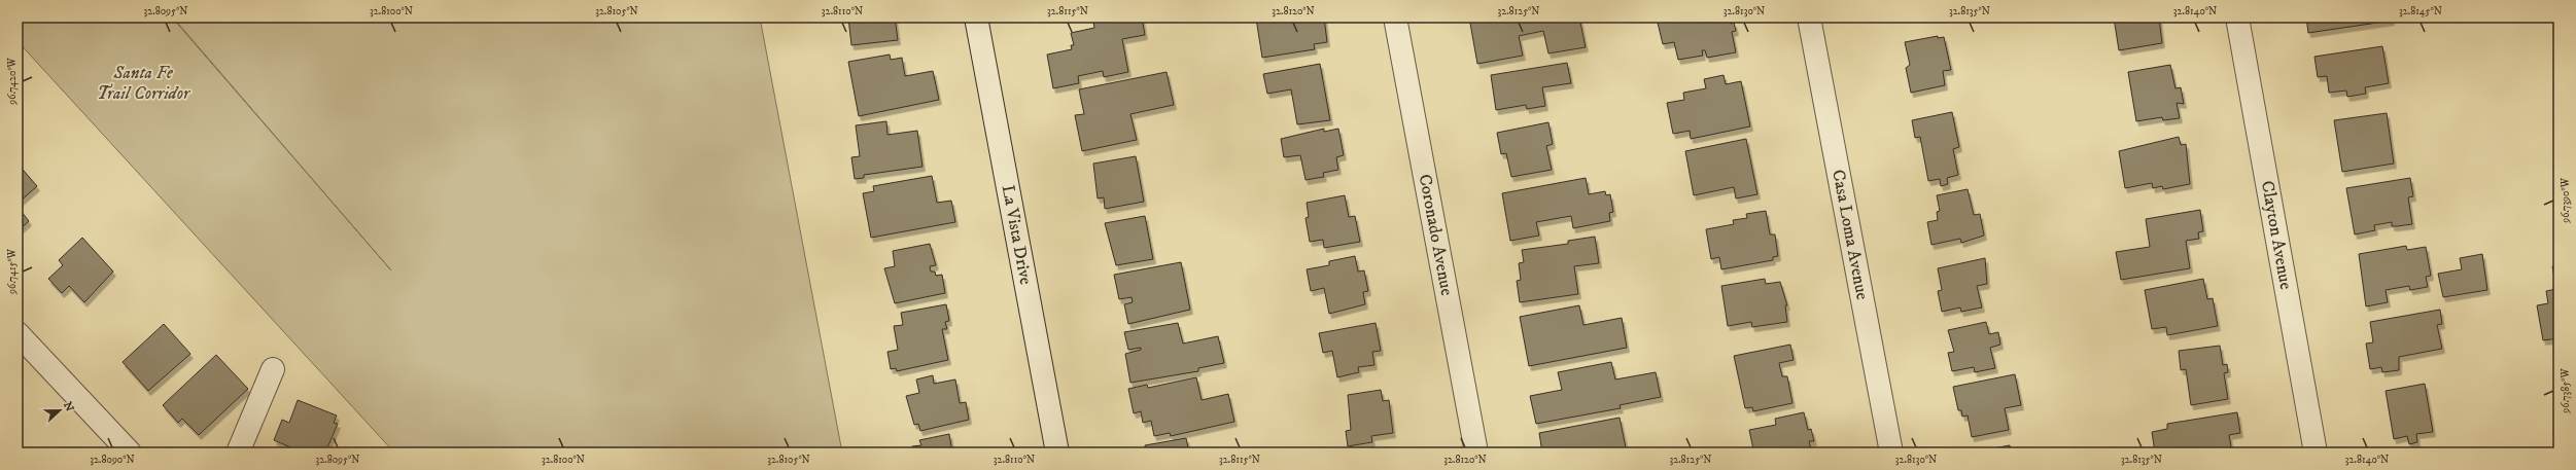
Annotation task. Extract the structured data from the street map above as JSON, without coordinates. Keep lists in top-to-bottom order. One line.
{"streets":{"street":["La Vista Drive","Coronado Avenue","Casa Loma Avenue","Clayton Avenue"]},"parks":["Santa Fe Trail Corridor"],"north":"right","coordinates":["32.8095°N","32.8100°N","32.8105°N","32.8110°N","32.8115°N","32.8120°N","32.8125°N","32.8130°N","32.8135°N","32.8140°N","32.8145°N","96.7420°W","96.7390°W","96.7415°W","96.7385°W","32.8090°N"]}
